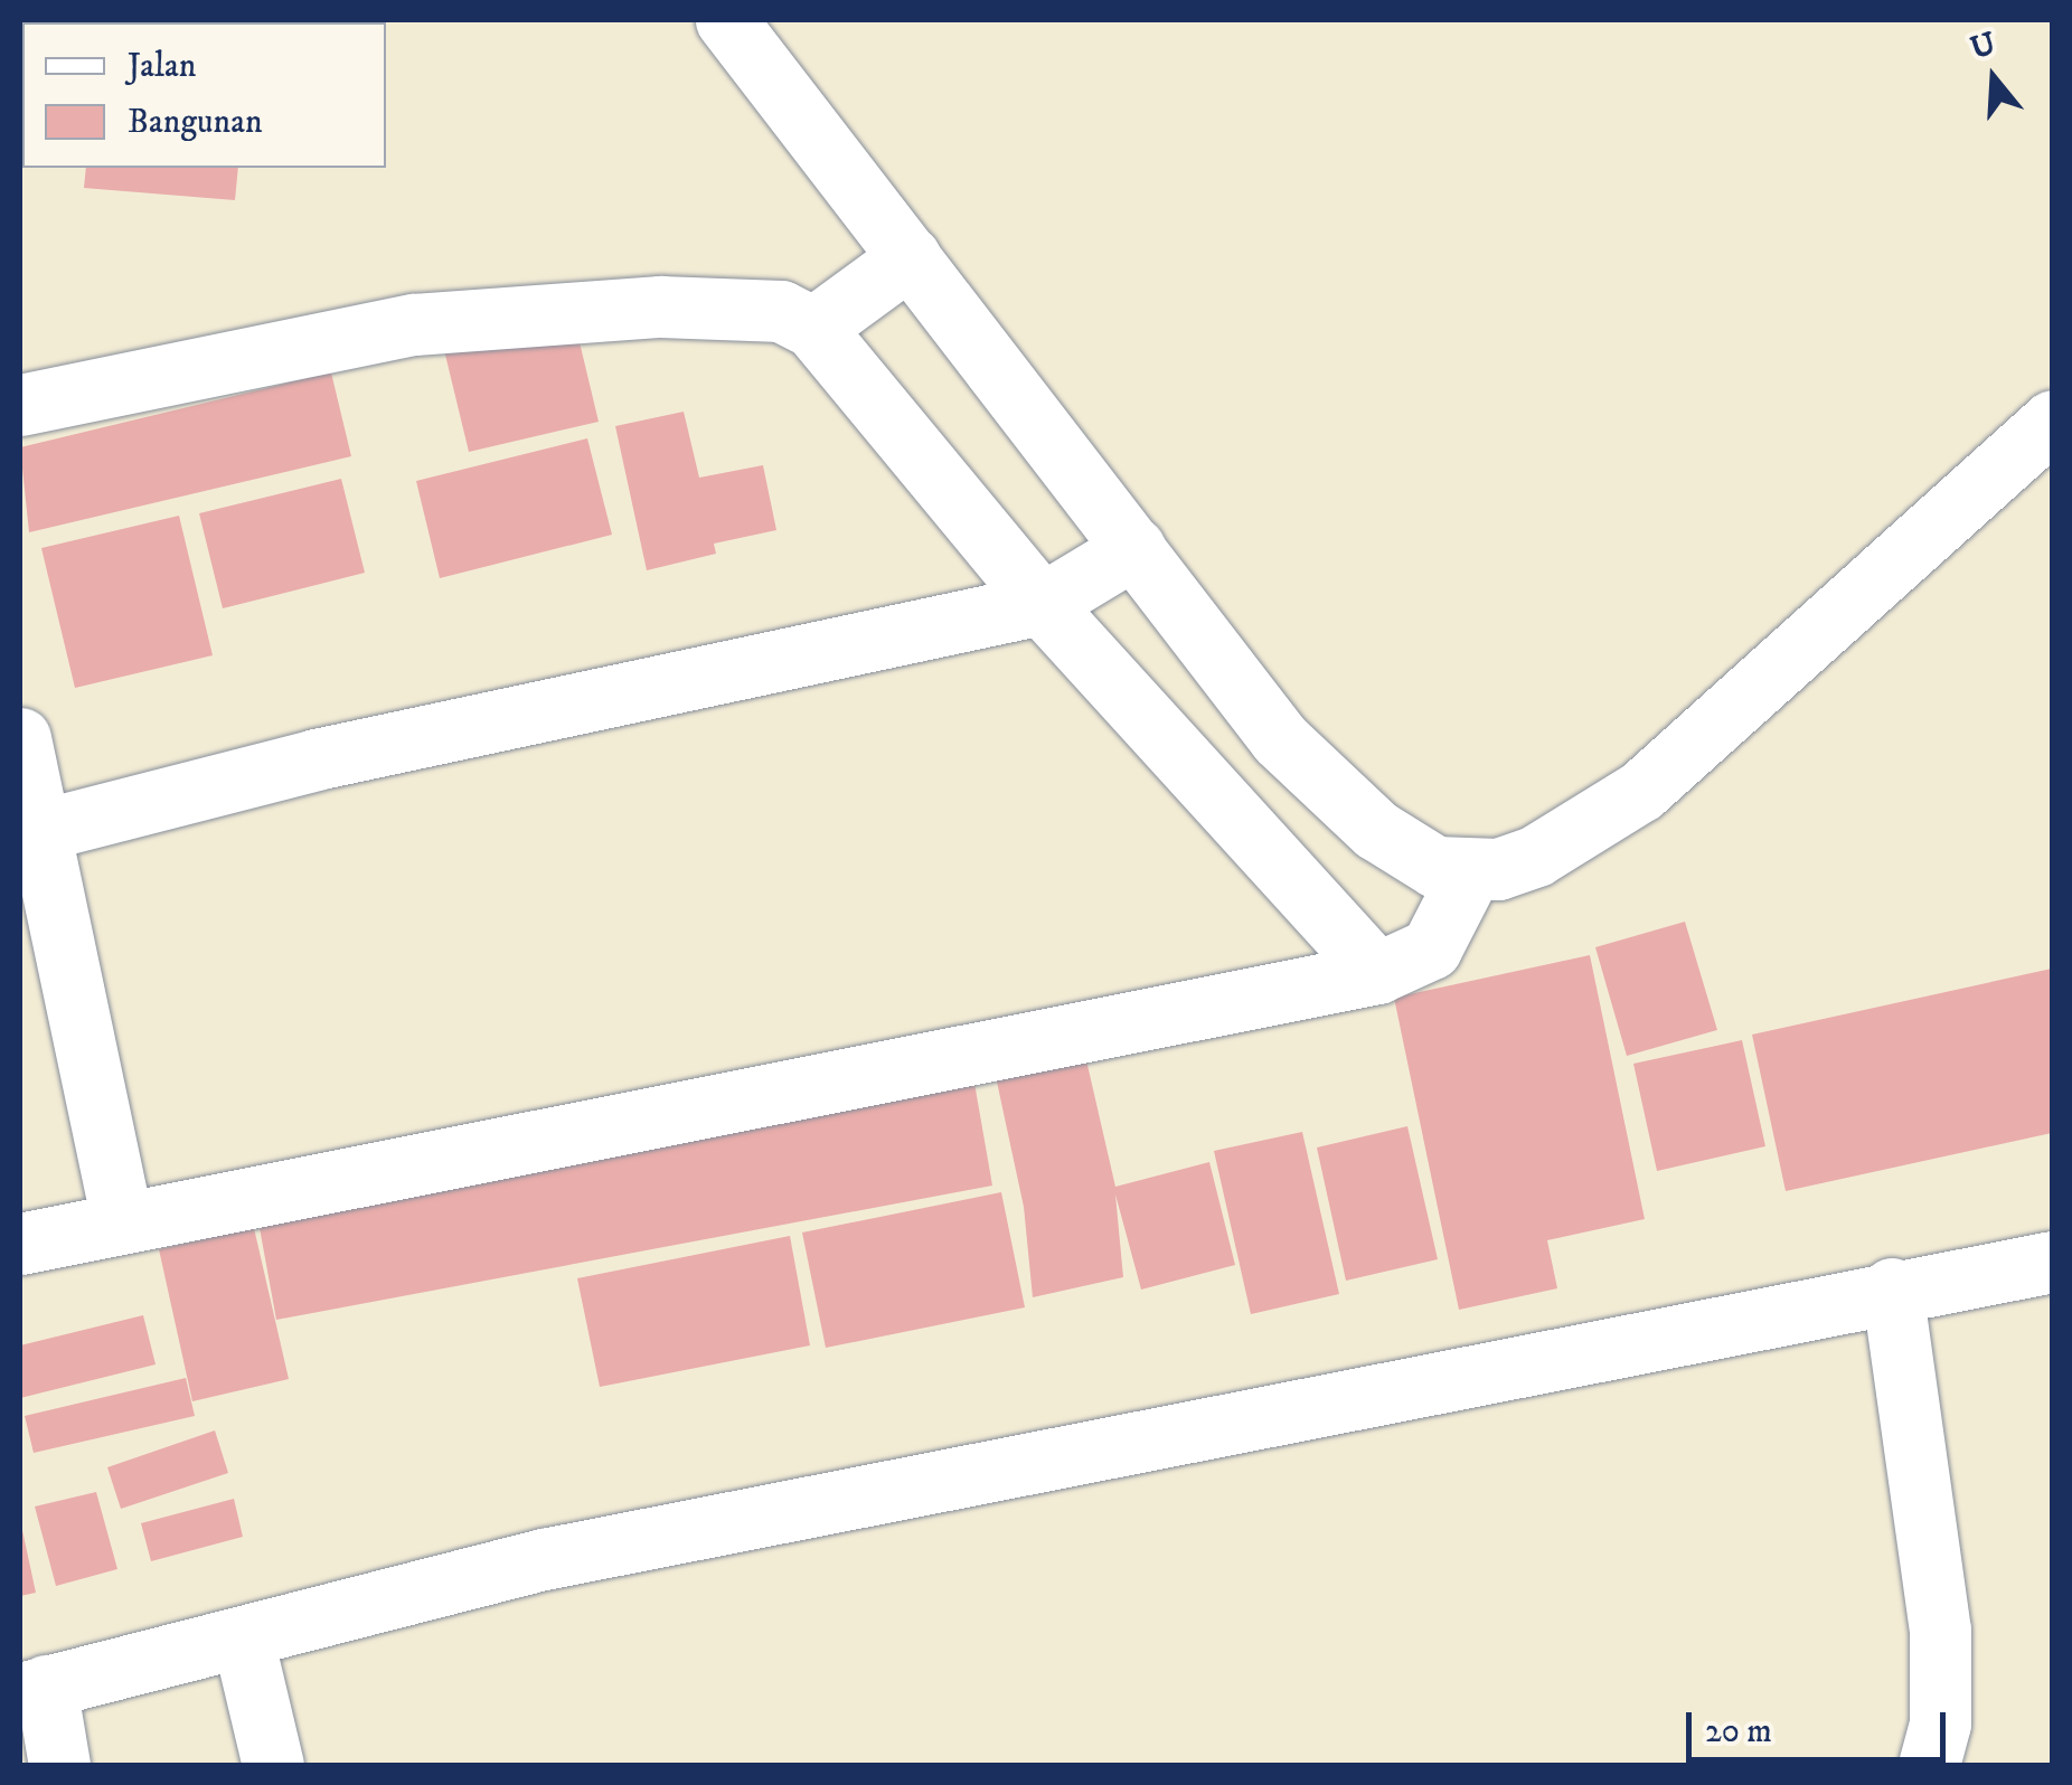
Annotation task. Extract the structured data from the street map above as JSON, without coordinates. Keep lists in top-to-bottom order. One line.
{"legend":["Jalan","Bangunan"],"scale_bar":"20 m","north":"top"}
